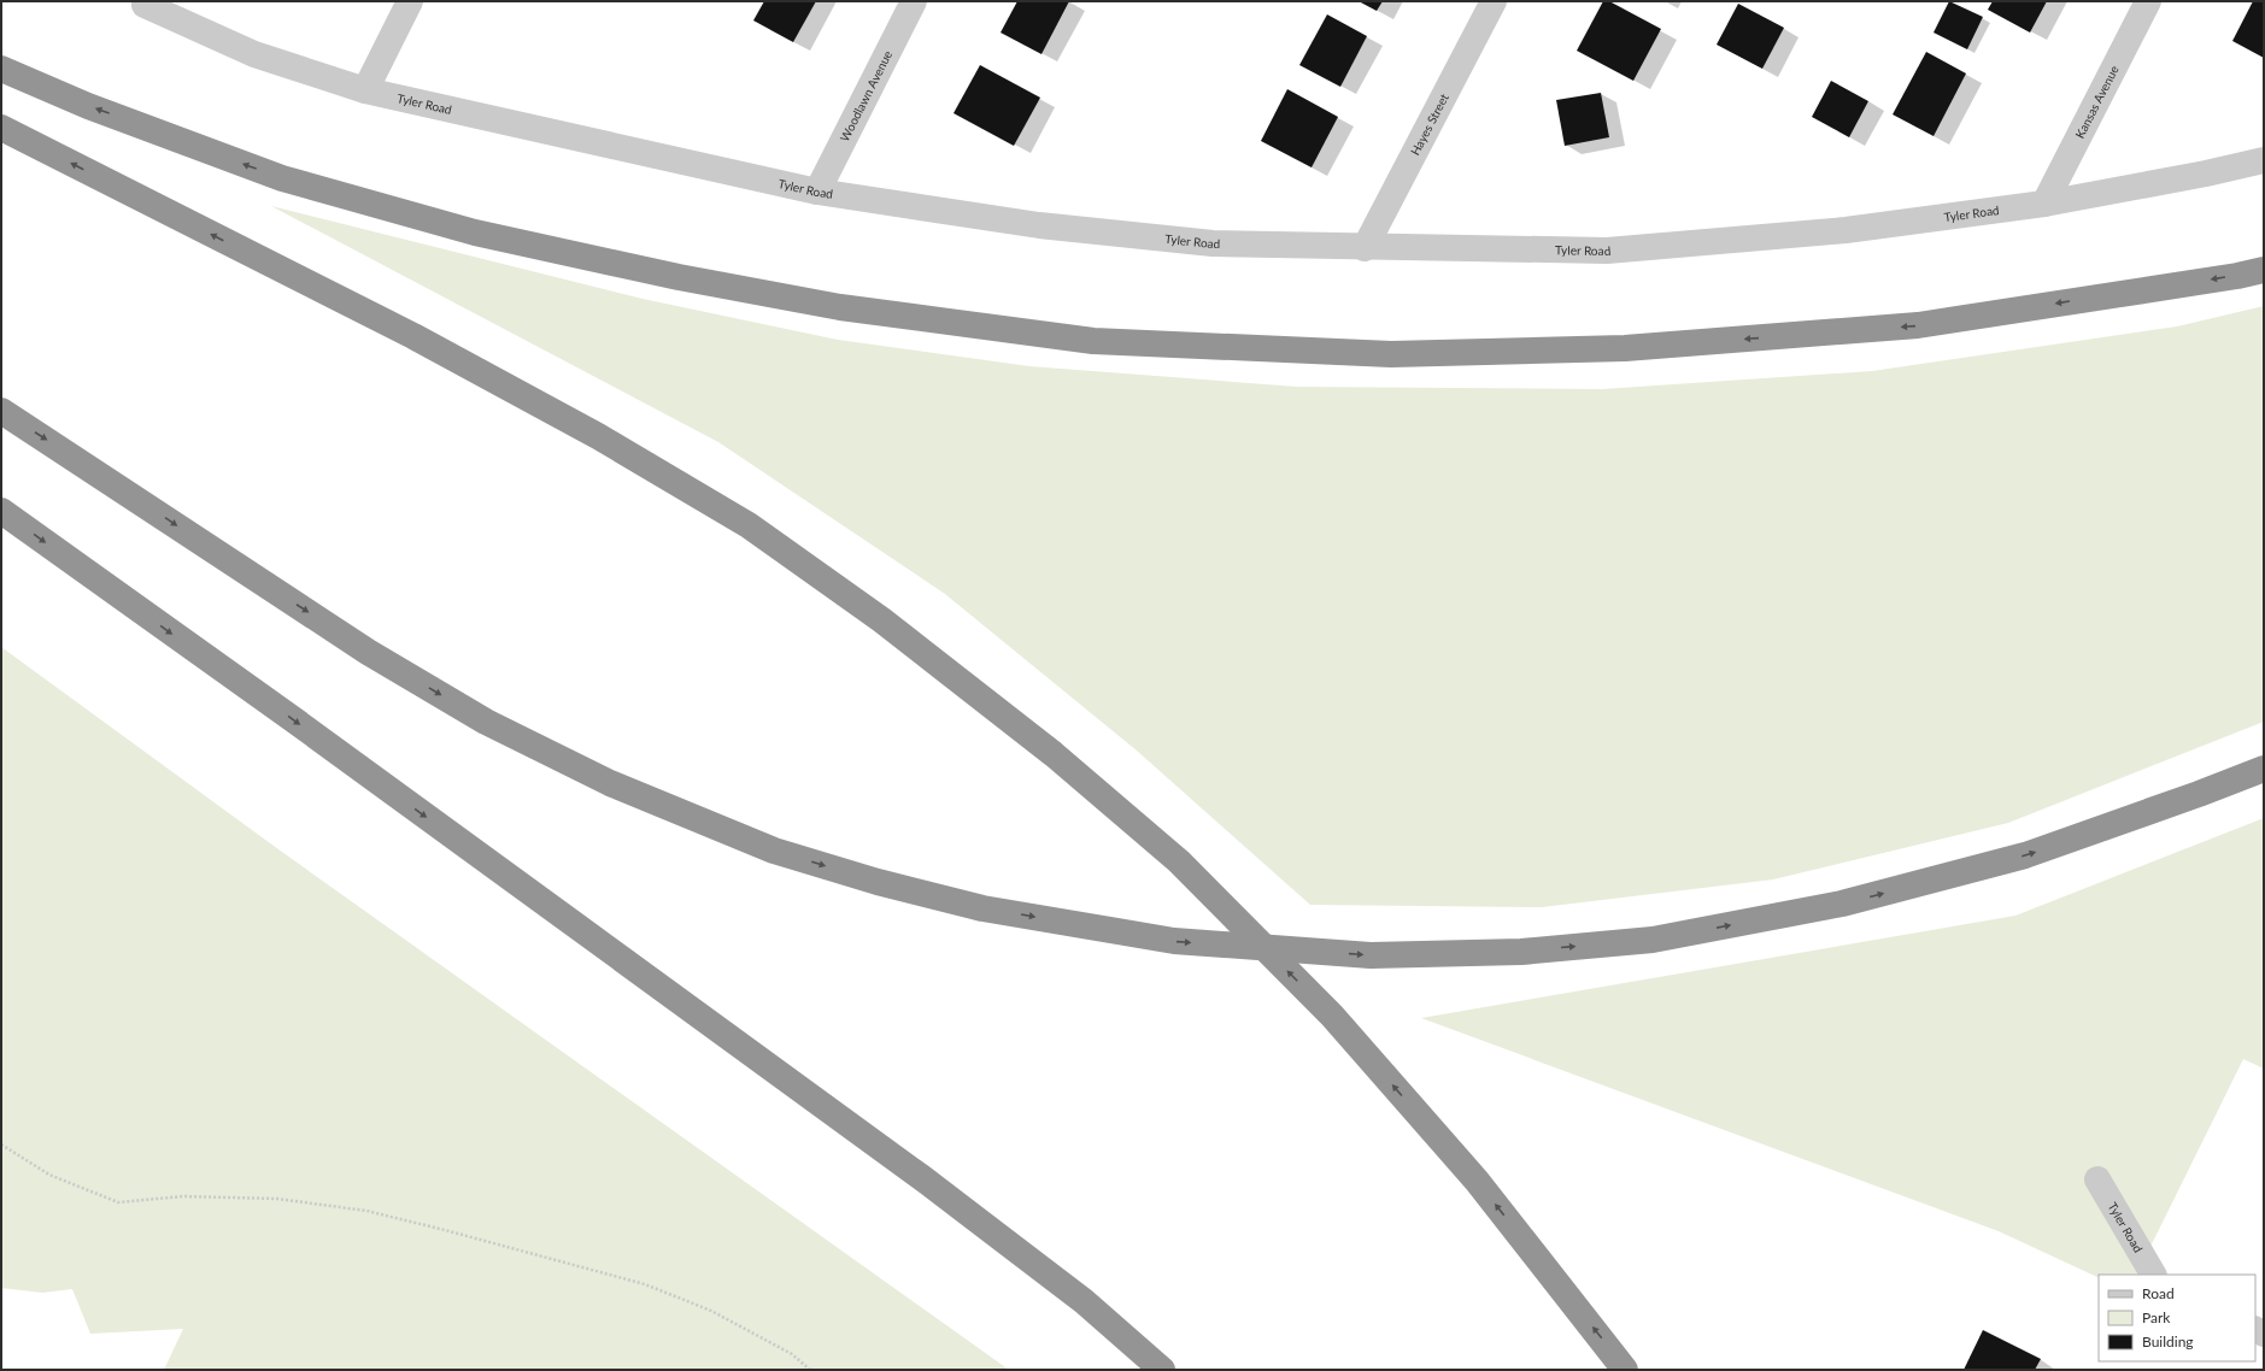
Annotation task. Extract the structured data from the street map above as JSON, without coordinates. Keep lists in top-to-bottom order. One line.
{"streets":{"street":["Woodlawn Avenue","Kansas Avenue","Tyler Road","Hayes Street"]},"crossings":[["Woodlawn Avenue","Tyler Road"],["Kansas Avenue","Tyler Road"],["Tyler Road","Hayes Street"]],"legend":["Road","Park","Building"]}
